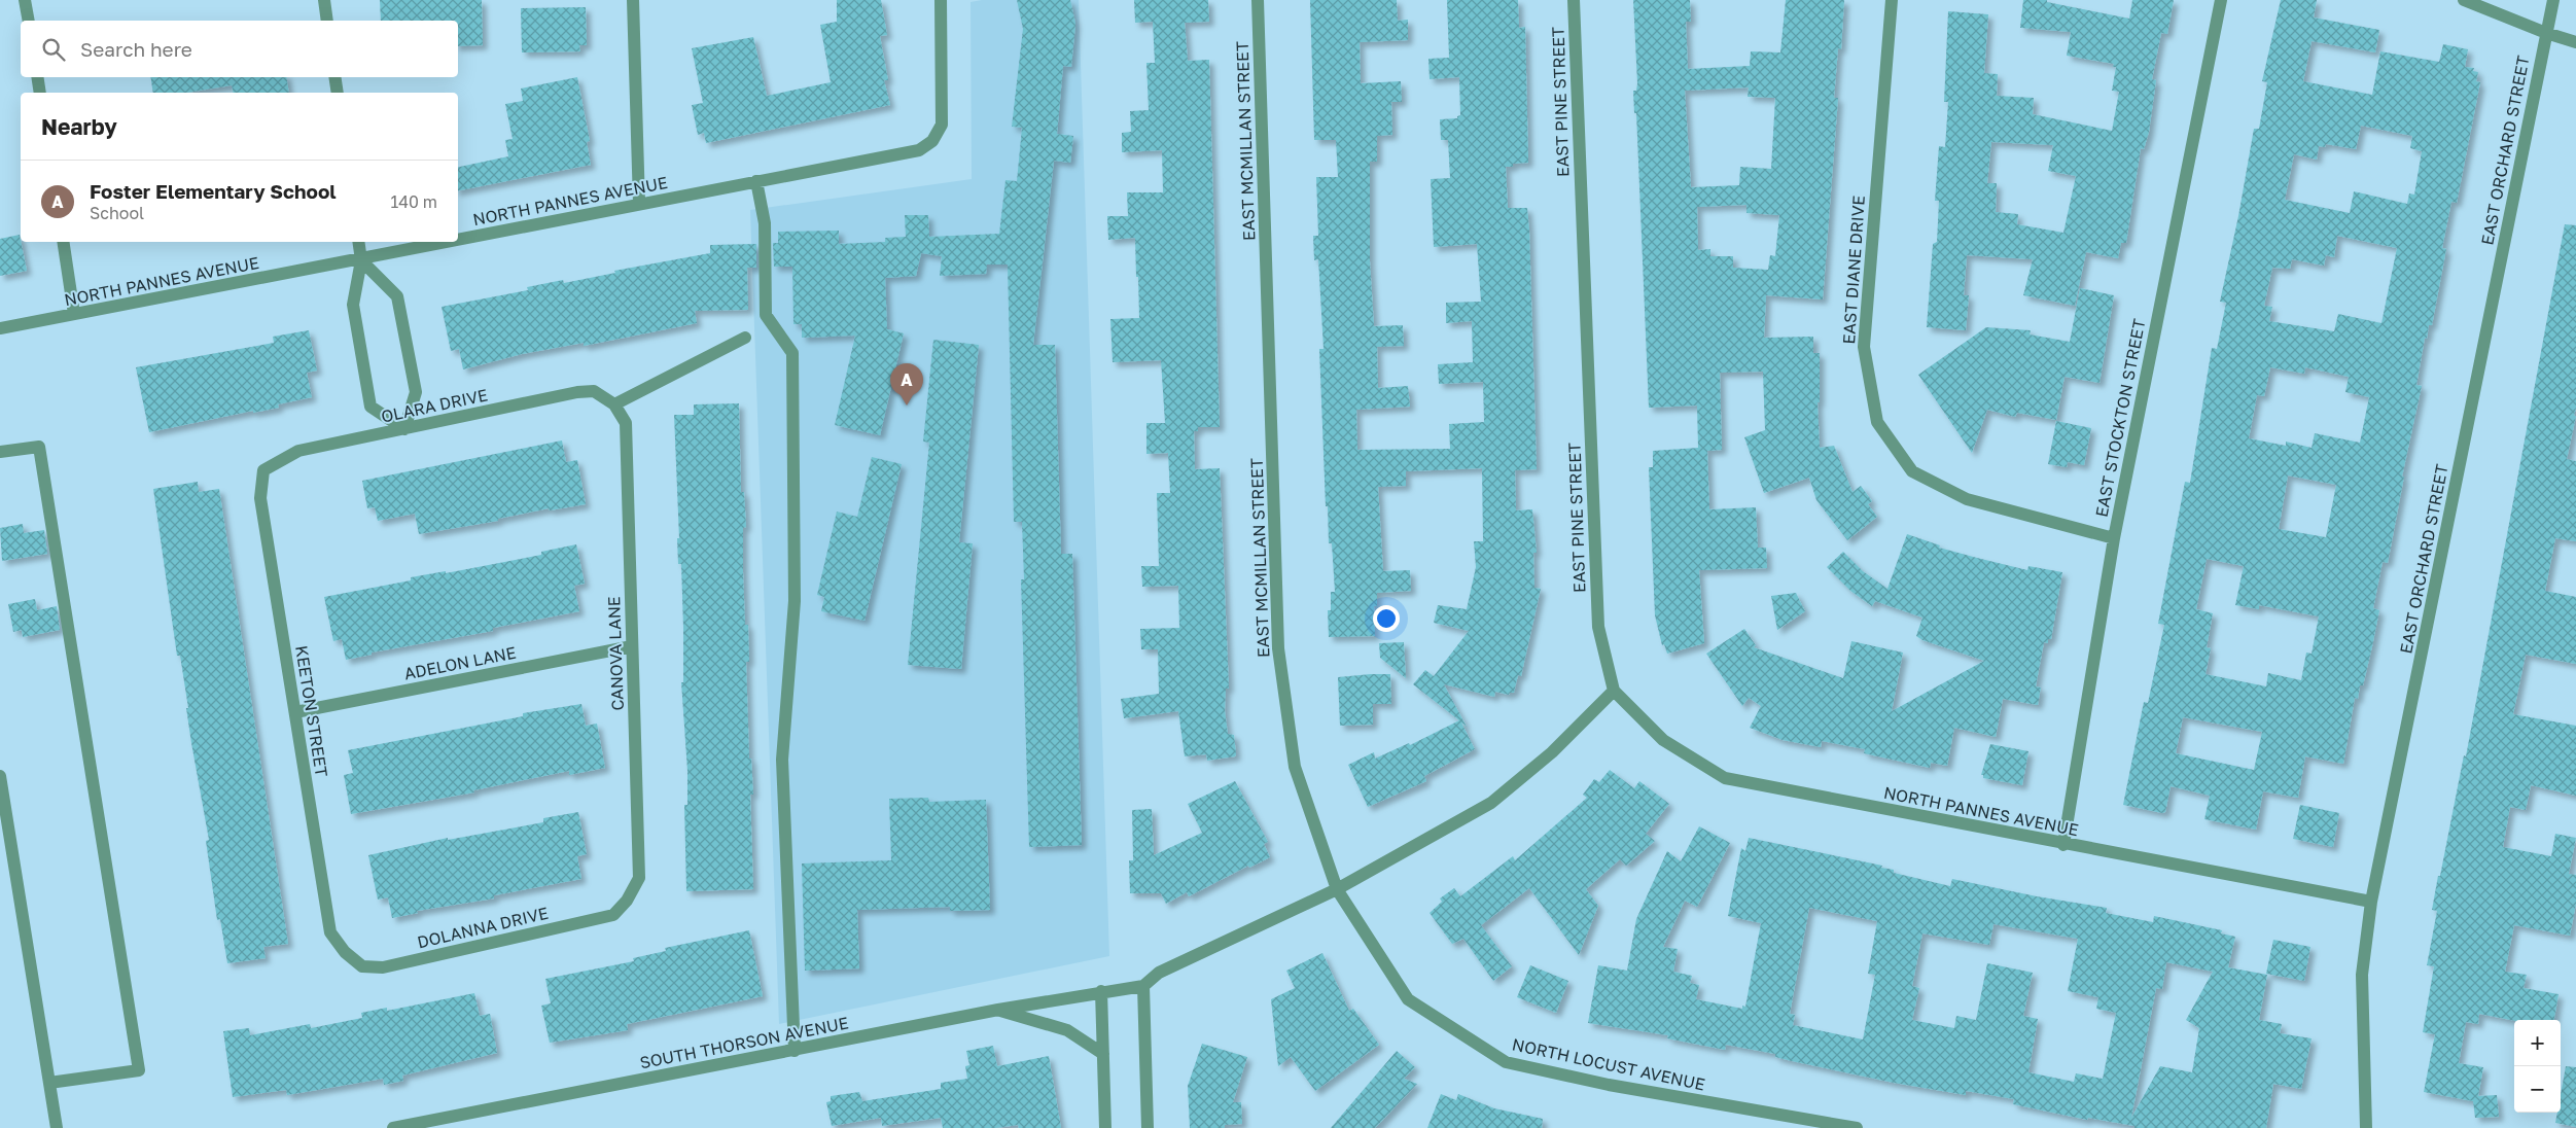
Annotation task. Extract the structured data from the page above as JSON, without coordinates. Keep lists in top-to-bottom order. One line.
{"streets":{"street":["EAST PINE STREET","EAST MCMILLAN STREET","EAST ORCHARD STREET","NORTH PANNES AVENUE","EAST DIANE DRIVE","OLARA DRIVE","EAST STOCKTON STREET","CANOVA LANE","ADELON LANE","KEETON STREET","DOLANNA DRIVE","SOUTH THORSON AVENUE","NORTH LOCUST AVENUE"]},"crossings":[["EAST PINE STREET","NORTH PANNES AVENUE"],["EAST MCMILLAN STREET","NORTH LOCUST AVENUE"],["EAST ORCHARD STREET","NORTH PANNES AVENUE"],["NORTH PANNES AVENUE","EAST STOCKTON STREET"],["EAST DIANE DRIVE","EAST STOCKTON STREET"],["OLARA DRIVE","CANOVA LANE"],["OLARA DRIVE","KEETON STREET"],["CANOVA LANE","ADELON LANE"],["CANOVA LANE","DOLANNA DRIVE"],["ADELON LANE","KEETON STREET"],["KEETON STREET","DOLANNA DRIVE"]],"page":{"search":"Search here","heading":"Nearby","list":[{"mark":"A","name":"Foster Elementary School","note":"School","value":"140 m"}],"pins":"A","map_buttons":["+","−"]}}
